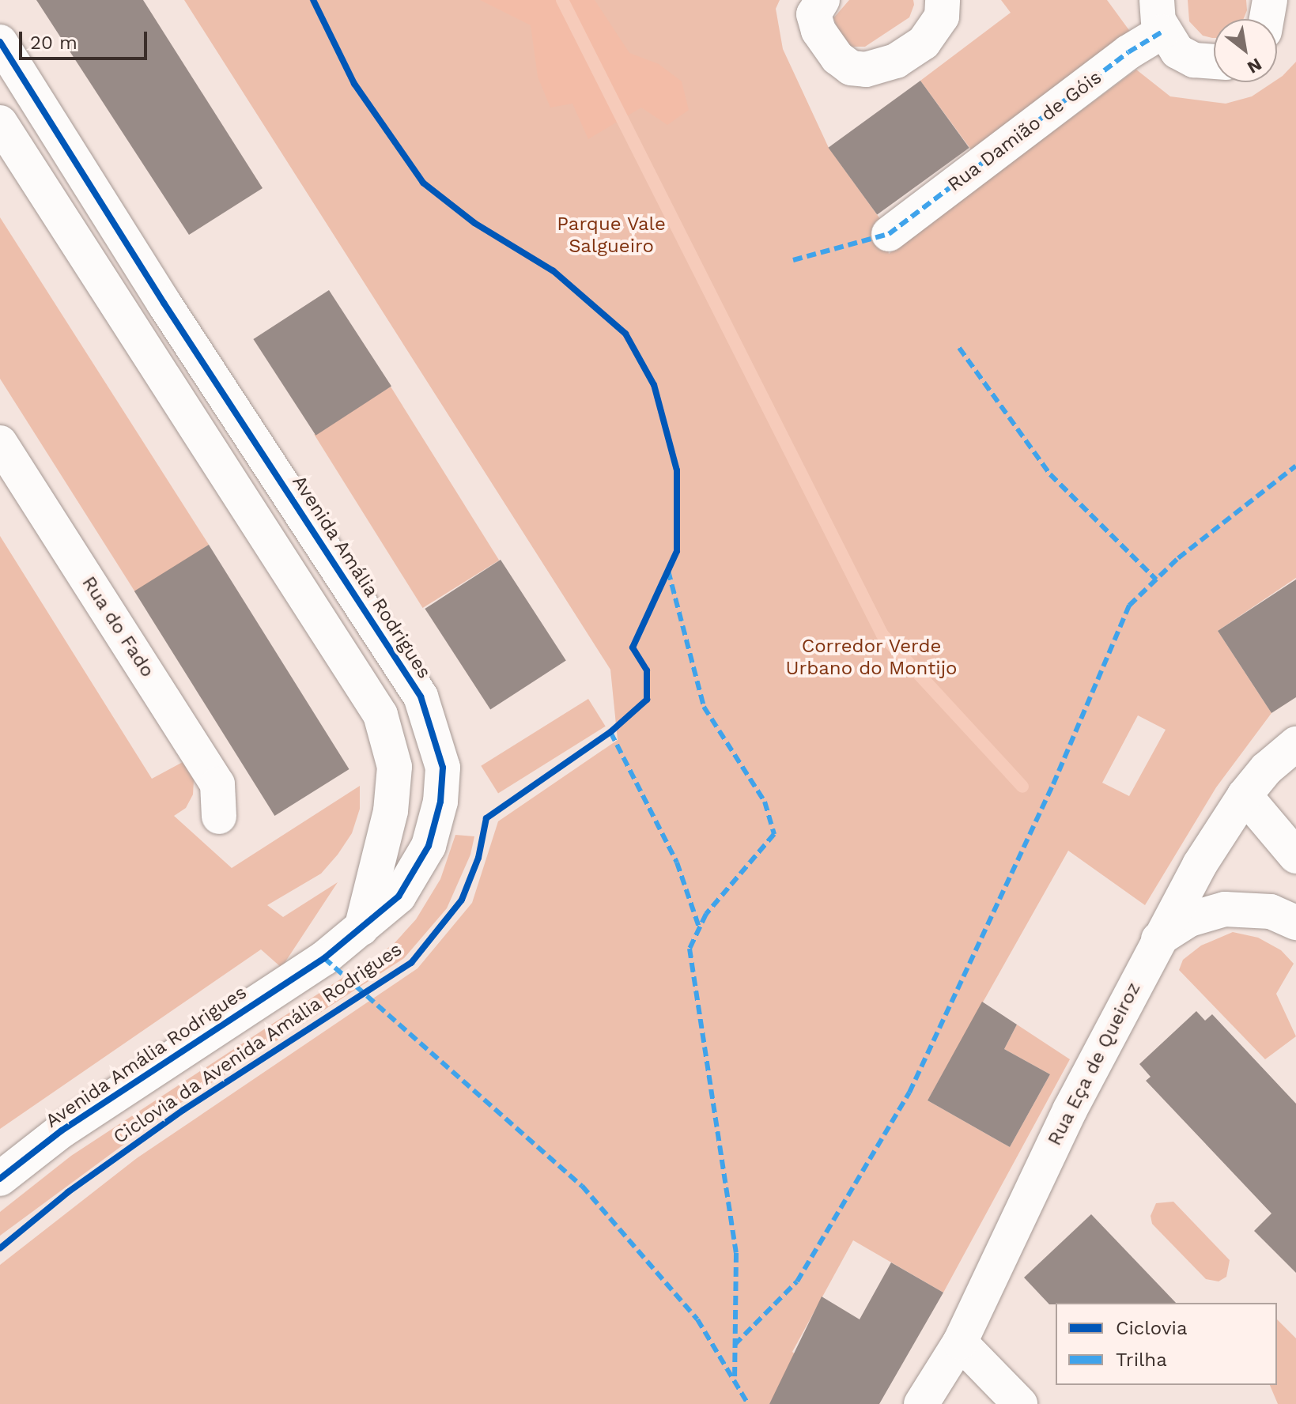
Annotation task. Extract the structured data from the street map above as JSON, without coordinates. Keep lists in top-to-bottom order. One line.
{"streets":{"street":["Rua Damião de Góis","Avenida Amália Rodrigues","Rua do Fado","Rua Eça de Queiroz"],"cycle path":["Ciclovia da Avenida Amália Rodrigues"]},"parks":["Parque Vale Salgueiro","Corredor Verde Urbano do Montijo"],"legend":["Ciclovia","Trilha"],"scale_bar":"20 m","north":"bottom right"}
